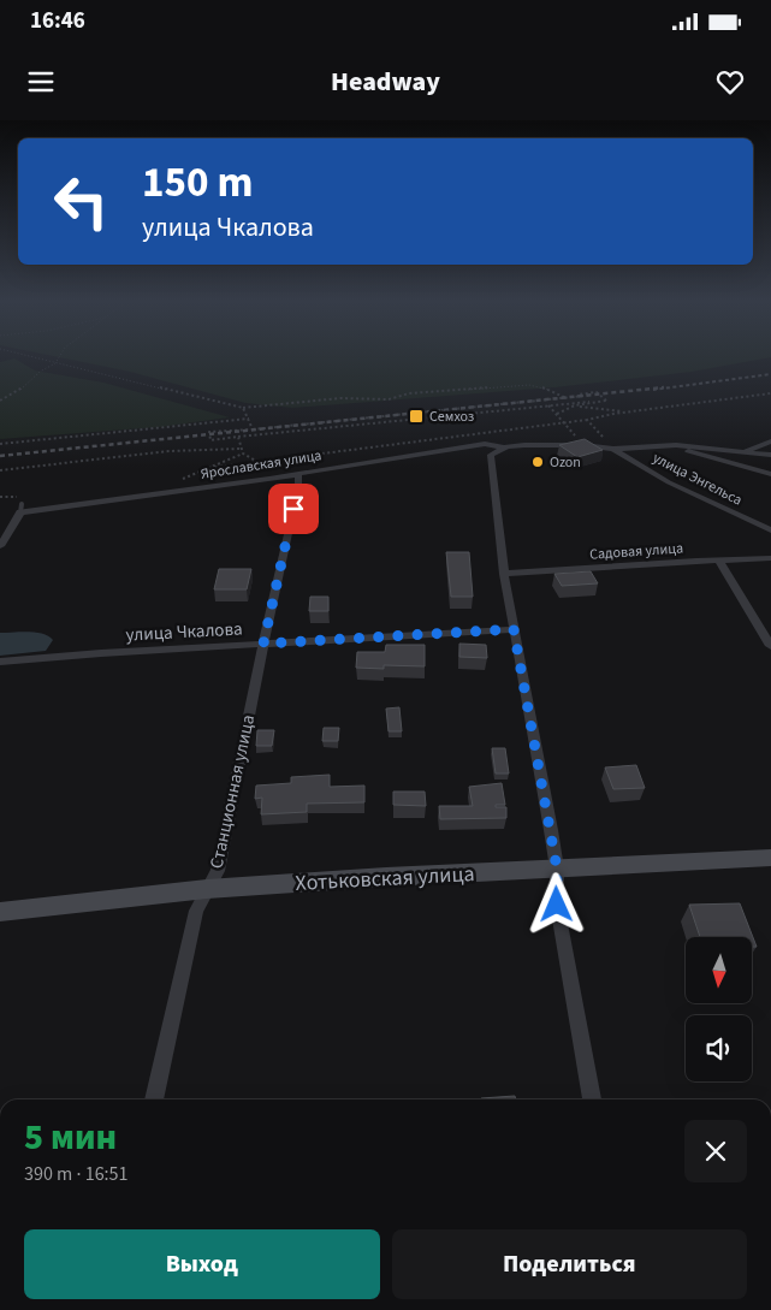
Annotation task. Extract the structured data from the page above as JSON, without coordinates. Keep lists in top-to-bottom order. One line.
{"streets":{"main road":["Хотьковская улица"],"street":["Ярославская улица","улица Энгельса","Садовая улица","улица Чкалова","Станционная улица"]},"crossings":[["Ярославская улица","улица Энгельса"],["Ярославская улица","Станционная улица"],["улица Чкалова","Станционная улица"],["Станционная улица","Хотьковская улица"]],"places":{"transit":["Семхоз"],"other":["Ozon"]},"north":"bottom","page":{"status":"16:46","header":"Headway","turn":["150 m","улица Чкалова"],"heading":["5 мин","390 m · 16:51"],"buttons":["Выход","Поделиться"]}}
